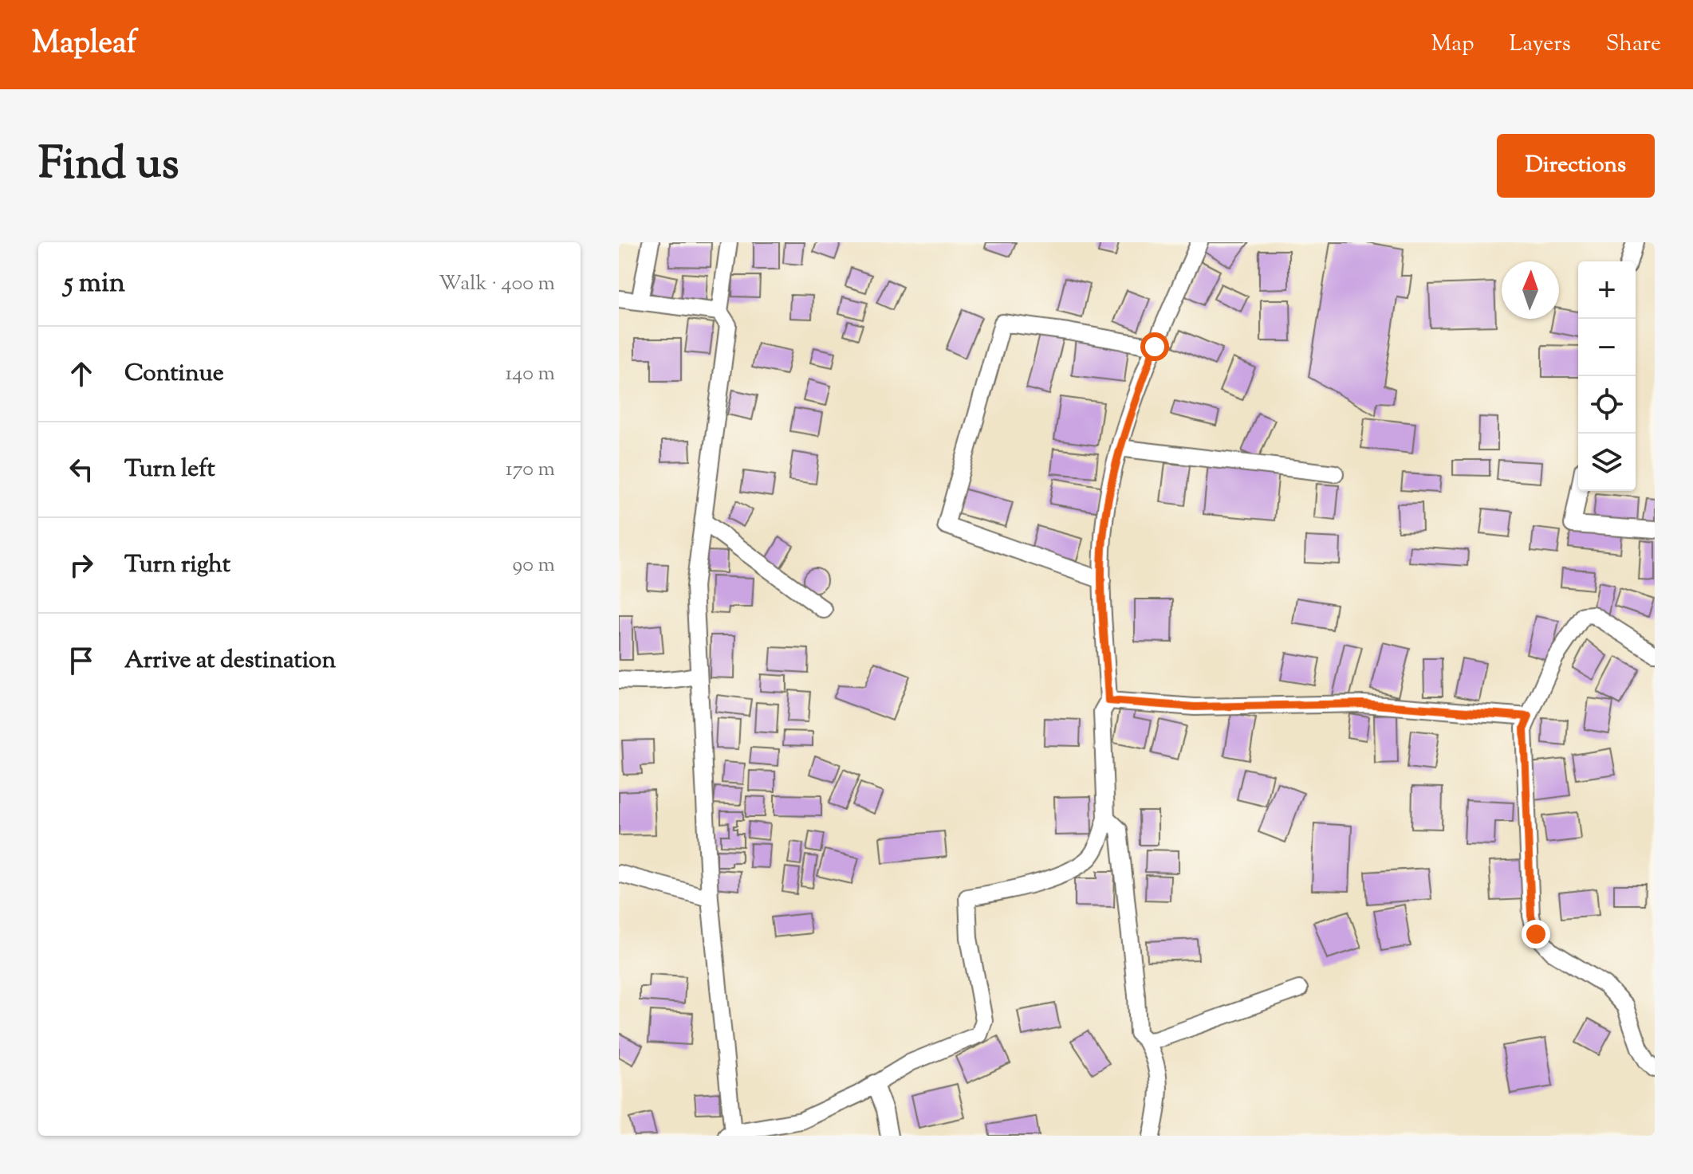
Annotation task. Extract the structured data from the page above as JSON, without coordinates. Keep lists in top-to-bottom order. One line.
{"north":"top","page":{"header":"Mapleaf","nav":["Map","Layers","Share"],"title":"Find us","buttons":"Directions","heading":["5 min","Walk · 400 m"],"map_buttons":["+","−"],"list":[["Continue","140 m"],["Turn left","170 m"],["Turn right","90 m"],"Arrive at destination"]}}
